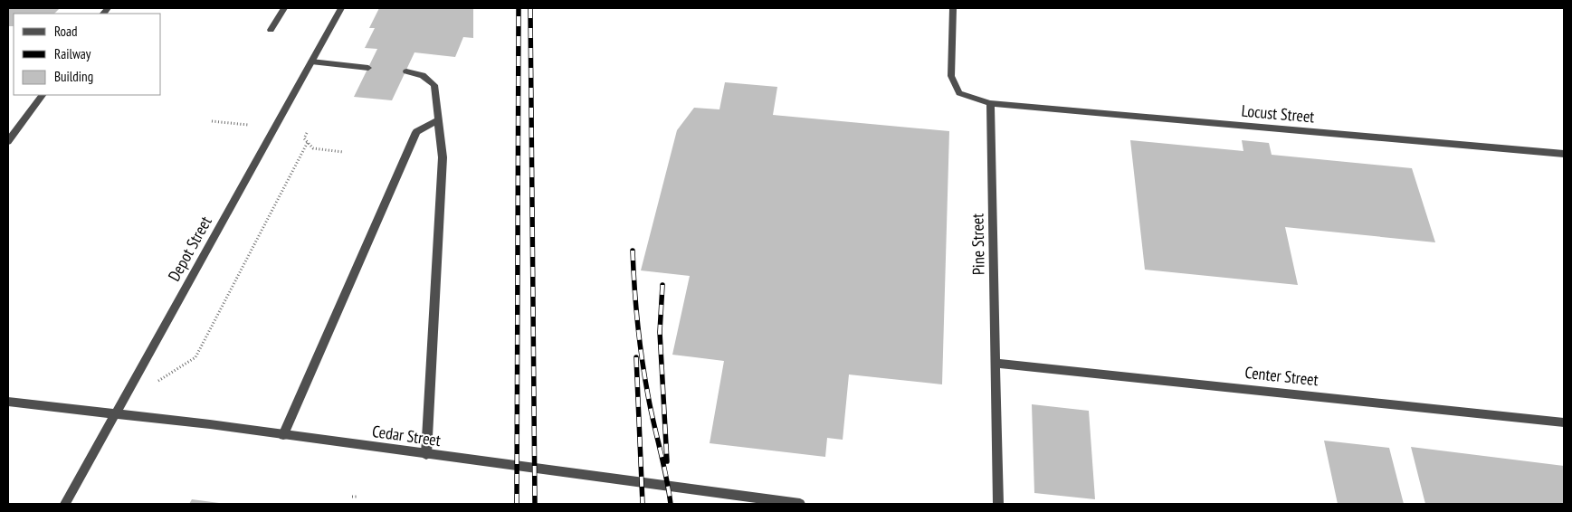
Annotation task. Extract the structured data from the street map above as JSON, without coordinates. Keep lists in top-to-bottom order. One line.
{"streets":{"street":["Locust Street","Pine Street","Depot Street","Center Street","Cedar Street"]},"crossings":[["Locust Street","Pine Street"],["Pine Street","Center Street"],["Depot Street","Cedar Street"]],"legend":["Road","Railway","Building"]}
